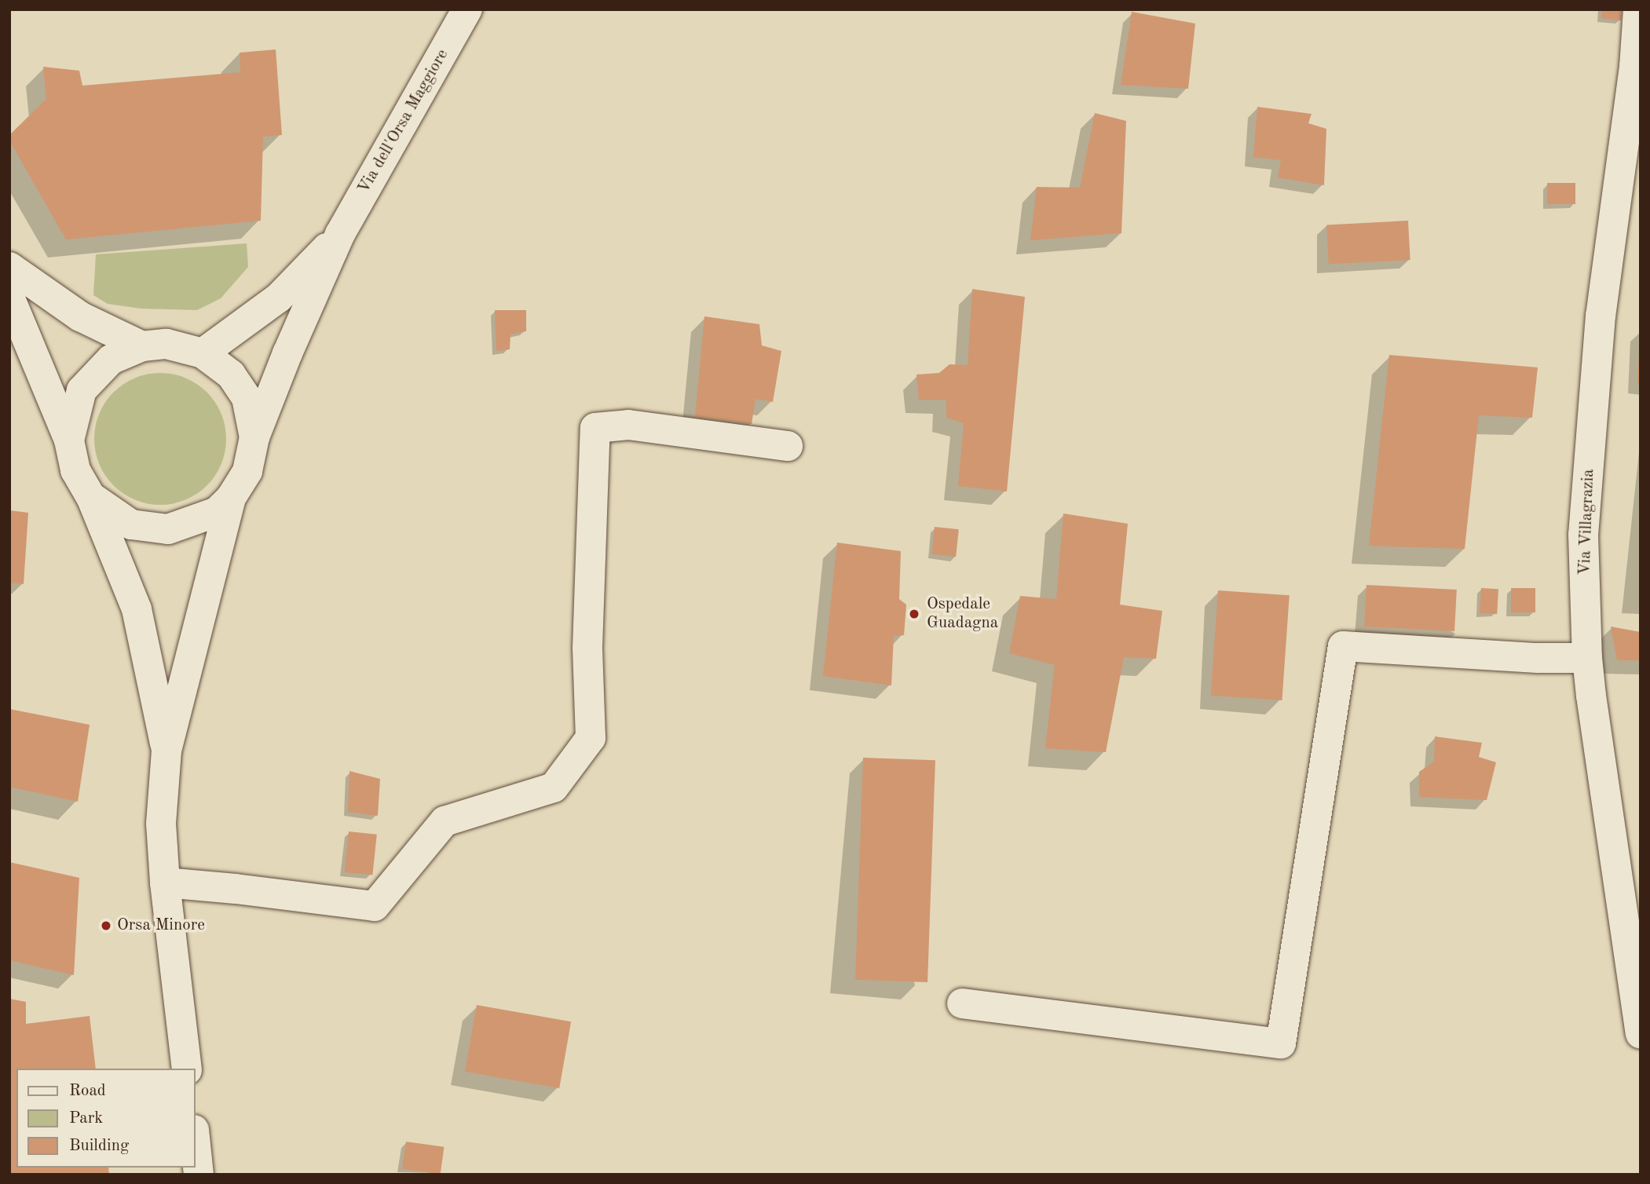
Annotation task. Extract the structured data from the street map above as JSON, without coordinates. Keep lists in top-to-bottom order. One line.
{"streets":{"street":["Via dell'Orsa Maggiore","Via Villagrazia"]},"places":["Ospedale Guadagna","Orsa Minore"],"legend":["Road","Park","Building"]}
